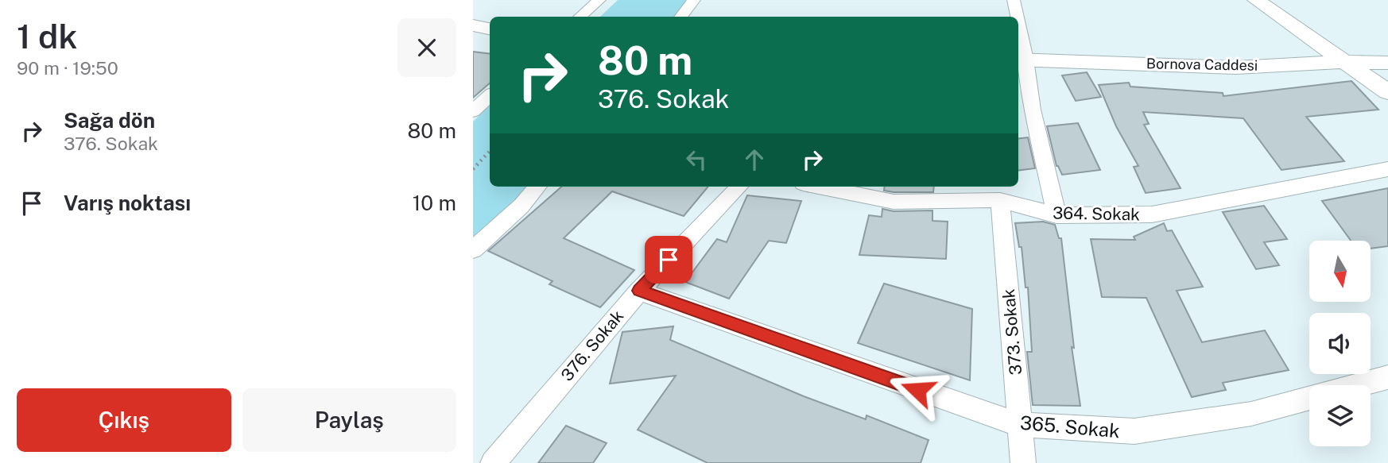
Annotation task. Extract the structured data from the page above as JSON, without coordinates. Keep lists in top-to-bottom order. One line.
{"streets":{"street":["Bornova Caddesi","364. Sokak","373. Sokak","376. Sokak","365. Sokak"]},"crossings":[["364. Sokak","373. Sokak"],["373. Sokak","365. Sokak"],["376. Sokak","365. Sokak"]],"north":"bottom","page":{"heading":["1 dk","90 m · 19:50"],"turn":["80 m","376. Sokak"],"list":[{"name":"Sağa dön","note":"376. Sokak","value":"80 m"},{"name":"Varış noktası","value":"10 m"}],"buttons":["Çıkış","Paylaş"]}}
